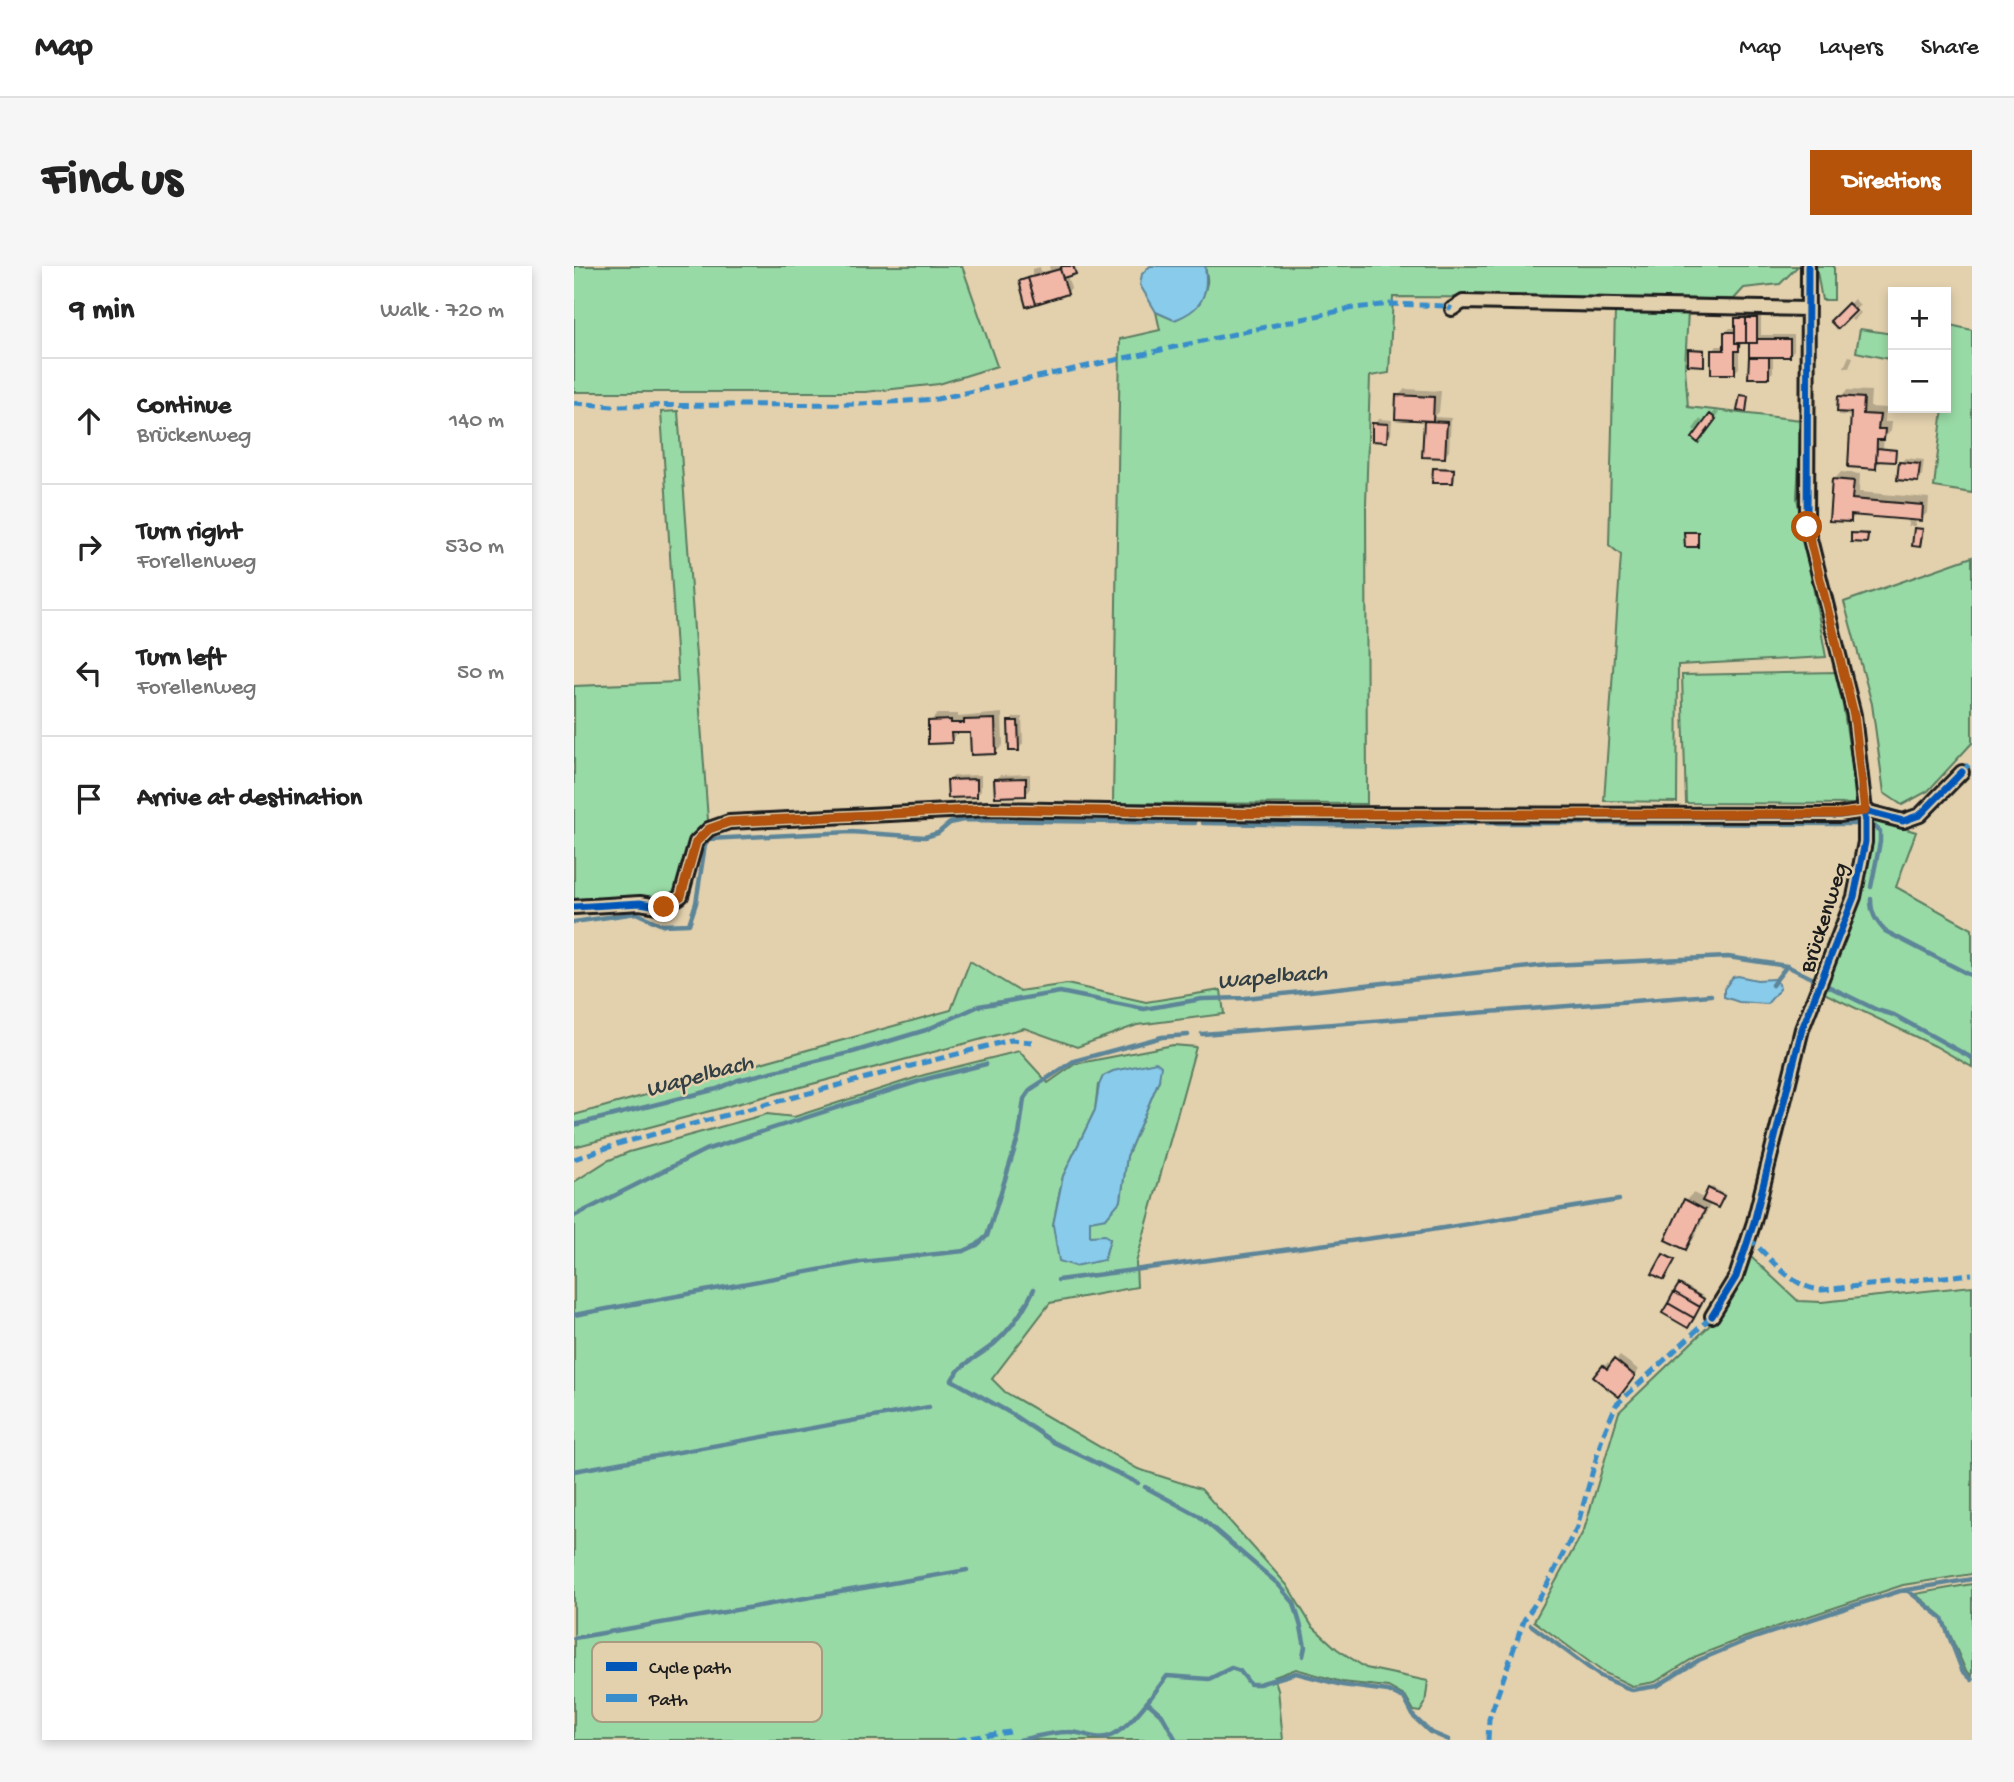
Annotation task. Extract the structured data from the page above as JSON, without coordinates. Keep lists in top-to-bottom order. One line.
{"streets":{"street":["Brückenweg"]},"water":["Wapelbach"],"legend":["Cycle path","Path"],"page":{"header":"Map","nav":["Map","Layers","Share"],"buttons":"Directions","title":"Find us","heading":["9 min","Walk · 720 m"],"map_buttons":["+","−"],"list":[["Continue","Brückenweg","140 m"],["Turn right","Forellenweg","530 m"],["Turn left","Forellenweg","50 m"],"Arrive at destination"]}}
